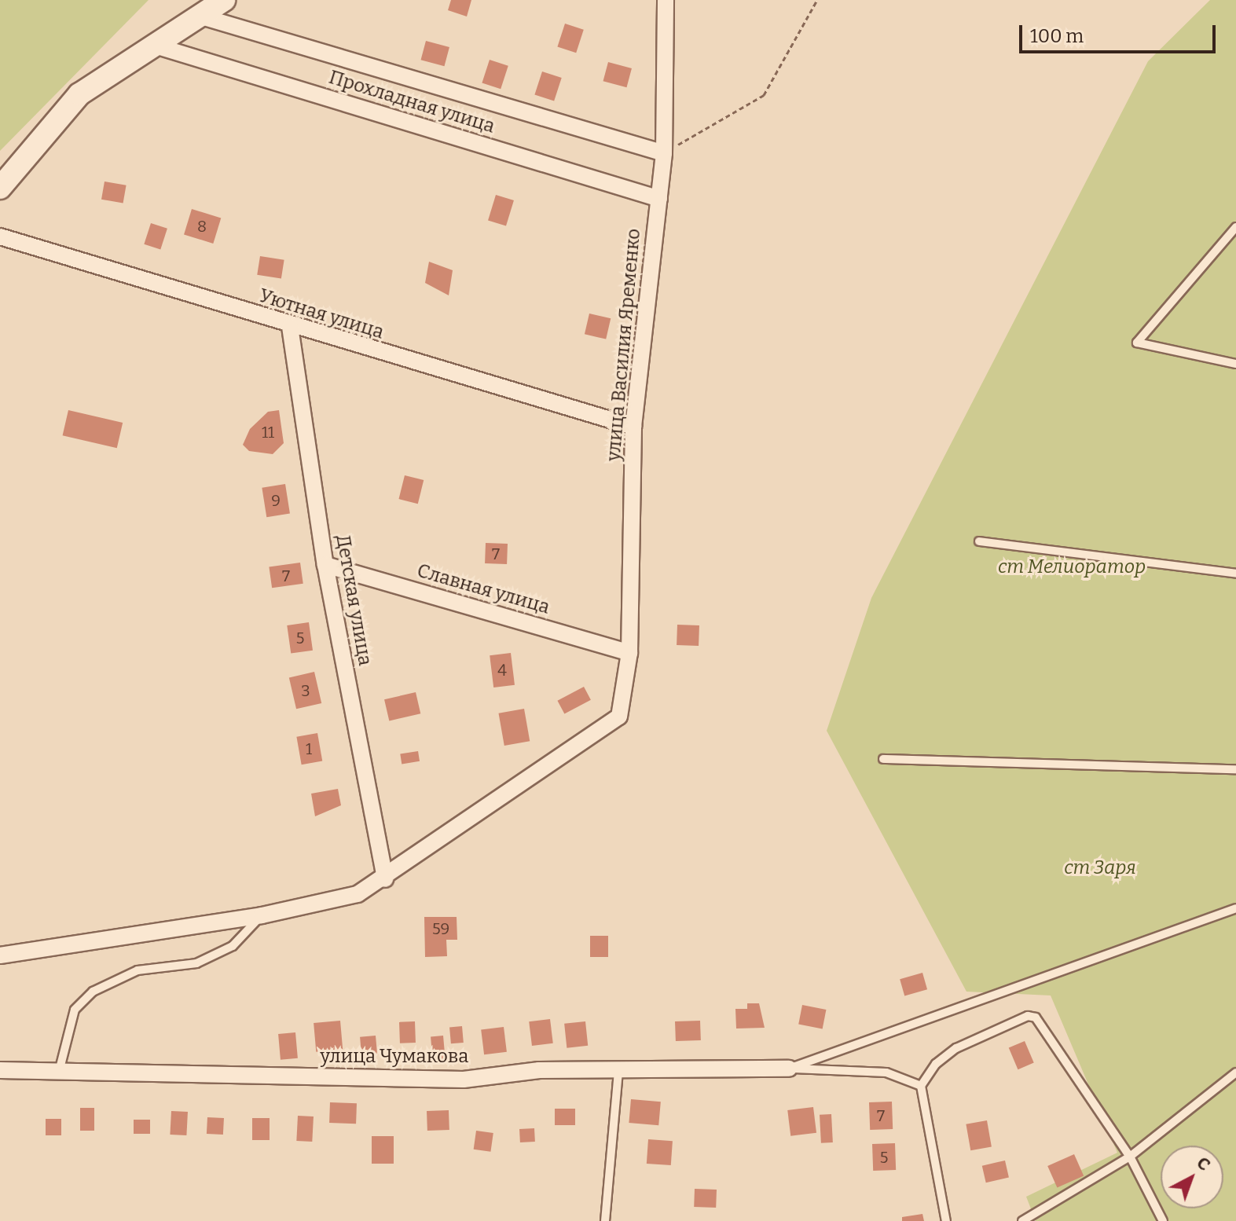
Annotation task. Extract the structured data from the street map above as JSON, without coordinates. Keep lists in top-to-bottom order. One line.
{"streets":{"street":["Прохладная улица","Уютная улица","улица Василия Яременко","Славная улица","Детская улица","улица Чумакова"]},"crossings":[["Прохладная улица","улица Василия Яременко"],["Уютная улица","улица Василия Яременко"],["Уютная улица","Детская улица"],["улица Василия Яременко","Славная улица"],["улица Василия Яременко","Детская улица"],["Славная улица","Детская улица"]],"parks":["ст Мелиоратор","ст Заря"],"house_numbers":["8","11","9","7","7","5","4","3","1","59","7","5"],"scale_bar":"100 m","north":"top right"}
